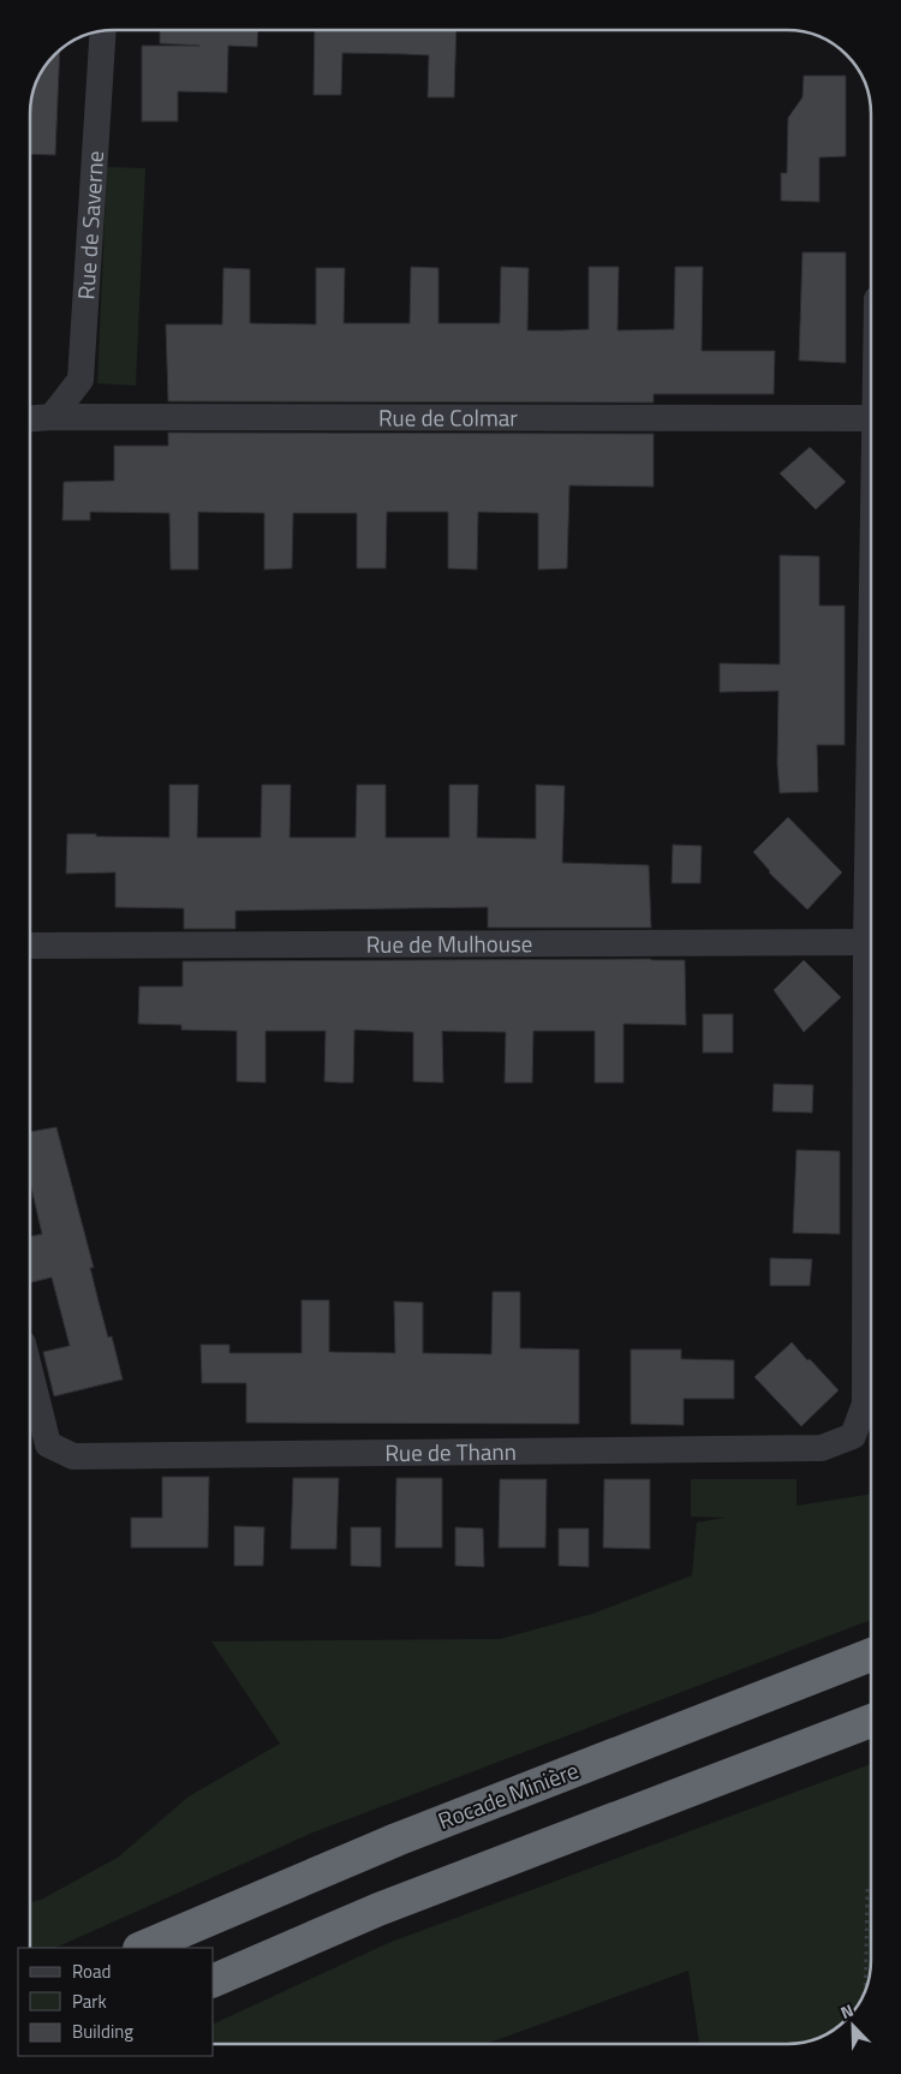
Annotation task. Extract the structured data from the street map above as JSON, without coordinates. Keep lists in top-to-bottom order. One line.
{"streets":{"highway":["Rocade Minière"],"street":["Rue de Saverne","Rue de Colmar","Rue de Mulhouse","Rue de Thann"]},"crossings":[["Rue de Saverne","Rue de Colmar"]],"legend":["Road","Park","Building"],"north":"top left"}
